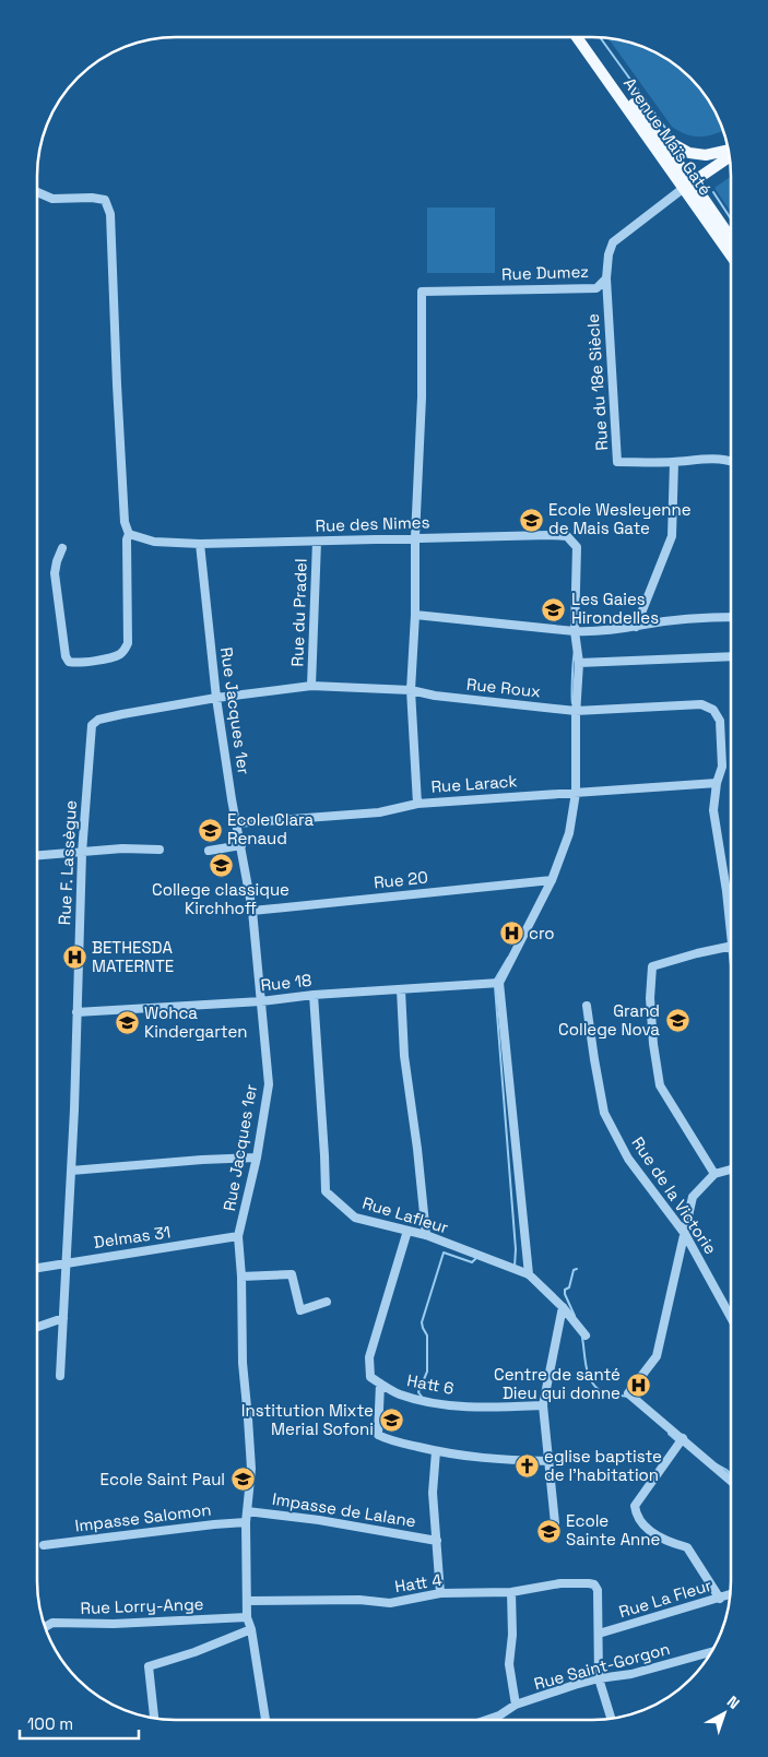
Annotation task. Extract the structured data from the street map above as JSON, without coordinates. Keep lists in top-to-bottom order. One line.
{"streets":{"main road":["Avenue Maïs Gaté"],"street":["Rue Dumez","Rue du 18e Siècle","Rue des Nimes","Rue du Pradel","Rue Roux","Rue Jacques 1er","Rue Larack","Rue F. Lassègue","Rue 20","Rue 18","Rue de la Victorie","Rue Lafleur","Delmas 31","Hatt 6","Impasse de Lalane","Impasse Salomon","Hatt 4","Rue La Fleur","Rue Lorry-Ange","Rue Saint-Gorgon"]},"crossings":[["Avenue Maïs Gaté","Rue Dumez"],["Rue Dumez","Rue du 18e Siècle"],["Rue Dumez","Rue des Nimes"],["Rue des Nimes","Rue du Pradel"],["Rue des Nimes","Rue Roux"],["Rue des Nimes","Rue Jacques 1er"],["Rue des Nimes","Rue Larack"],["Rue des Nimes","Rue 20"],["Rue des Nimes","Rue 18"],["Rue du Pradel","Rue Roux"],["Rue Roux","Rue Jacques 1er"],["Rue Roux","Rue Larack"],["Rue Roux","Rue F. Lassègue"],["Rue Jacques 1er","Rue Larack"],["Rue Jacques 1er","Rue F. Lassègue"],["Rue Jacques 1er","Rue 20"],["Rue Jacques 1er","Rue 18"],["Rue Jacques 1er","Delmas 31"],["Rue Jacques 1er","Impasse de Lalane"],["Rue Jacques 1er","Impasse Salomon"],["Rue Jacques 1er","Hatt 4"],["Rue Jacques 1er","Rue Lorry-Ange"],["Rue F. Lassègue","Rue 18"],["Rue F. Lassègue","Delmas 31"],["Rue 18","Rue Lafleur"],["Hatt 4","Rue La Fleur"]],"places":{"school or university":["Ecole Wesleyenne de Mais Gate","Les Gaies Hirondelles","Ecole Clara Renaud","College classique Kirchhoff","Grand College Nova","Wohca Kindergarten","Institution Mixte Merial Sofoni","Ecole Saint Paul","Ecole Sainte Anne"],"hospital":["cro","BETHESDA MATERNTE","Centre de santé Dieu qui donne"],"church":["eglise baptiste de l'habitation"]},"scale_bar":"100 m","north":"top right"}
